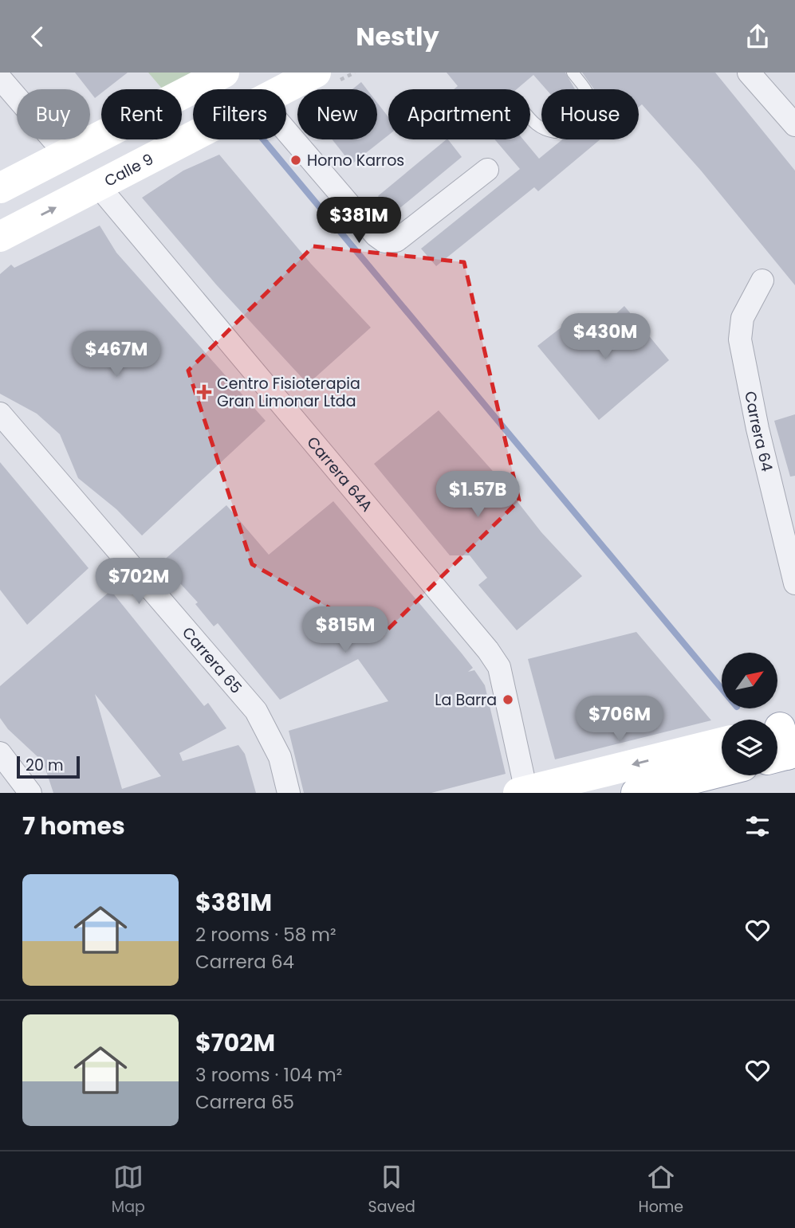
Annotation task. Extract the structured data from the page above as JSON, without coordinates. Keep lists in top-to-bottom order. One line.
{"streets":{"main road":["Calle 9"],"street":["Carrera 64","Carrera 64A","Carrera 65"]},"crossings":[["Calle 9","Carrera 64A"]],"places":{"other":["Horno Karros","La Barra"],"health":["Centro Fisioterapia Gran Limonar Ltda"]},"scale_bar":"20 m","north":"top right","page":{"header":"Nestly","chip":["Buy","Rent","Filters","New","Apartment","House"],"price":["$381M","$430M","$467M","$1.57B","$702M","$815M","$706M"],"scale":"20 m","heading":"7 homes","list":[{"name":"$381M","note":"2 rooms · 58 m² · Carrera 64"},{"name":"$702M","note":"3 rooms · 104 m² · Carrera 65"}],"tabs":["Map","Saved","Home"]}}
